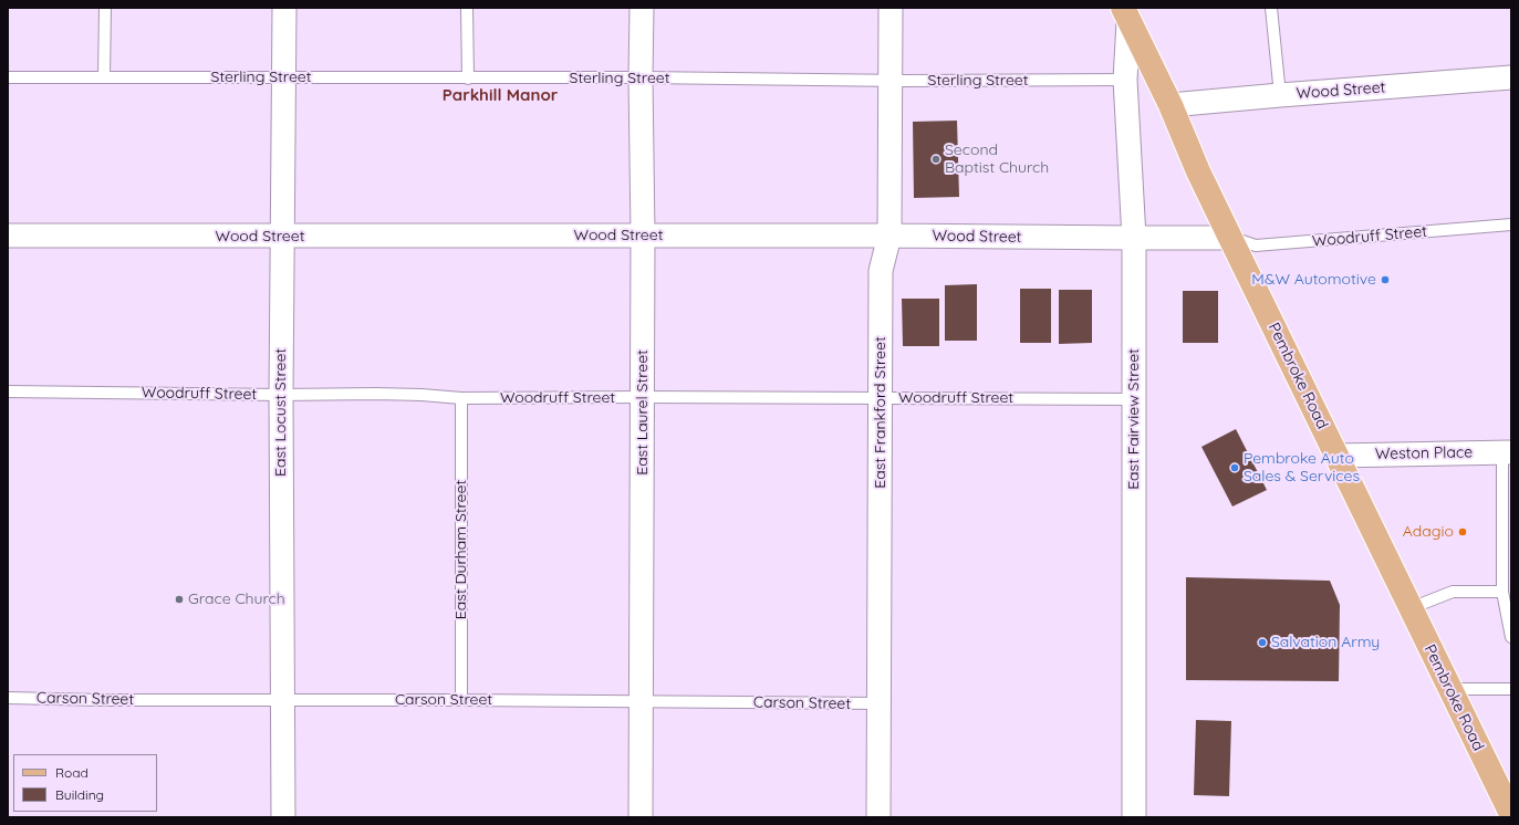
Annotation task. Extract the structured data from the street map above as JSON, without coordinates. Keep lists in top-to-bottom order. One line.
{"streets":{"main road":["Pembroke Road"],"street":["Wood Street","East Locust Street","East Laurel Street","East Frankford Street","East Fairview Street","Weston Place"],"lane":["Sterling Street","Woodruff Street","East Durham Street","Carson Street"]},"crossings":[["Sterling Street","East Locust Street"],["Sterling Street","East Laurel Street"],["Sterling Street","East Frankford Street"],["Sterling Street","East Fairview Street"],["Wood Street","Woodruff Street"],["Wood Street","Pembroke Road"],["Wood Street","East Locust Street"],["Wood Street","East Laurel Street"],["Wood Street","East Frankford Street"],["Wood Street","East Fairview Street"],["Woodruff Street","Pembroke Road"],["Woodruff Street","East Locust Street"],["Woodruff Street","East Laurel Street"],["Woodruff Street","East Frankford Street"],["Woodruff Street","East Fairview Street"],["Woodruff Street","East Durham Street"],["Pembroke Road","East Fairview Street"],["Pembroke Road","Weston Place"],["East Locust Street","Carson Street"],["East Laurel Street","Carson Street"],["East Frankford Street","Carson Street"],["East Durham Street","Carson Street"]],"districts":["Parkhill Manor"],"places":["Second Baptist Church","M&W Automotive","Pembroke Auto Sales & Services","Adagio","Grace Church","Salvation Army"],"legend":["Road","Building"]}
